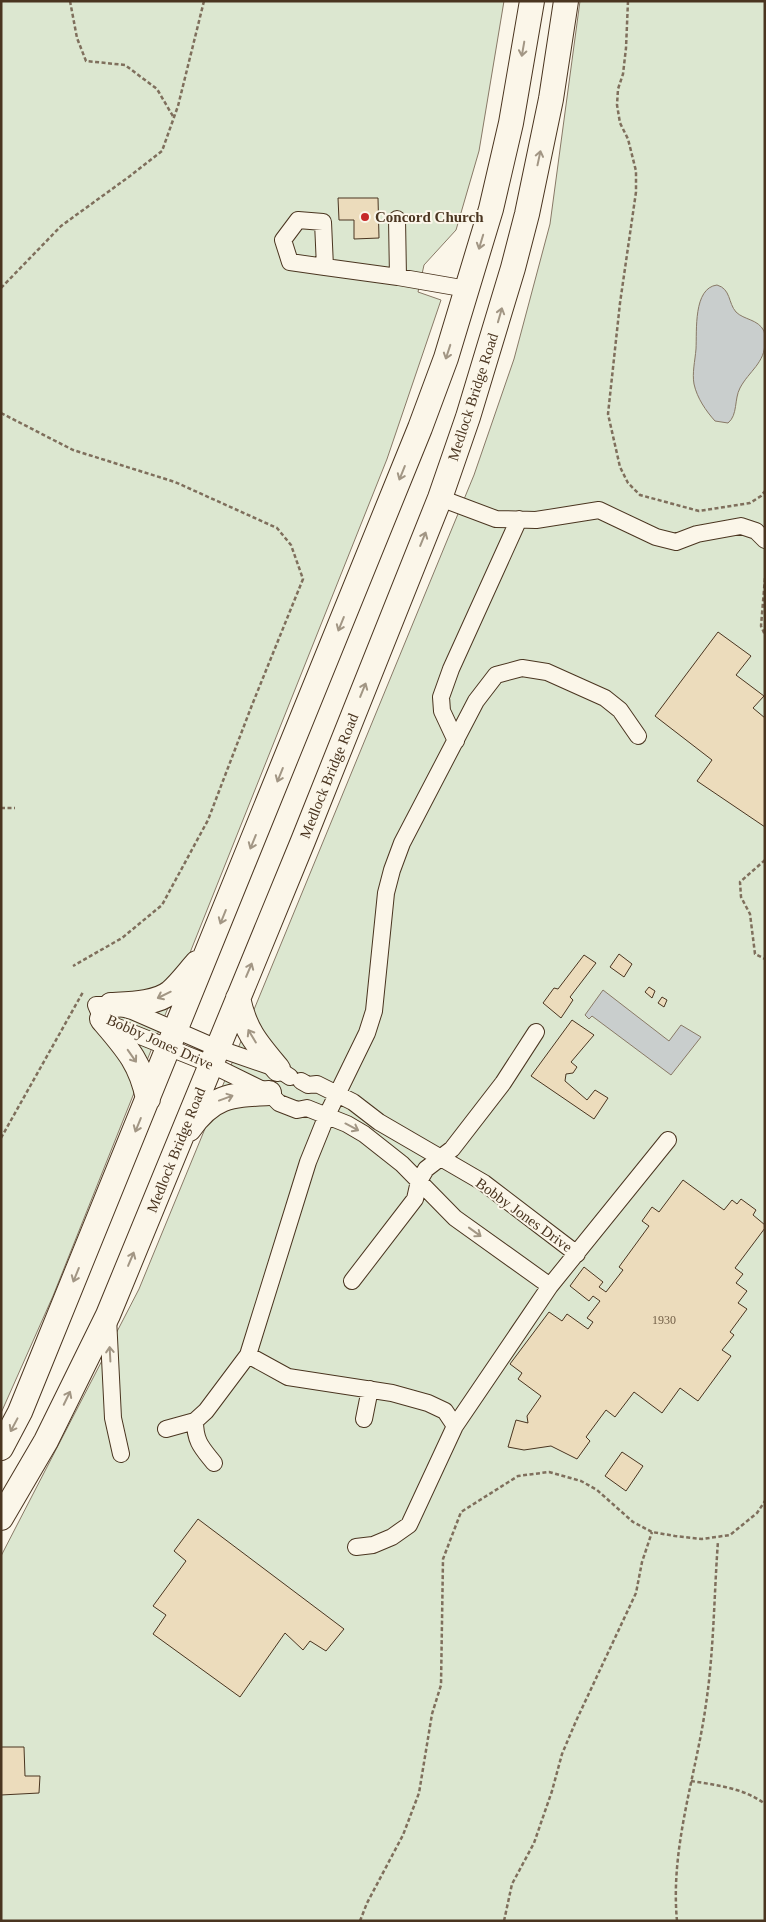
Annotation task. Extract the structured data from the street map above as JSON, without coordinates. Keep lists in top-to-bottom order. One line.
{"streets":{"highway":["Medlock Bridge Road"],"lane":["Bobby Jones Drive"]},"crossings":[["Medlock Bridge Road","Bobby Jones Drive"]],"places":["Concord Church"],"house_numbers":["1930"]}
